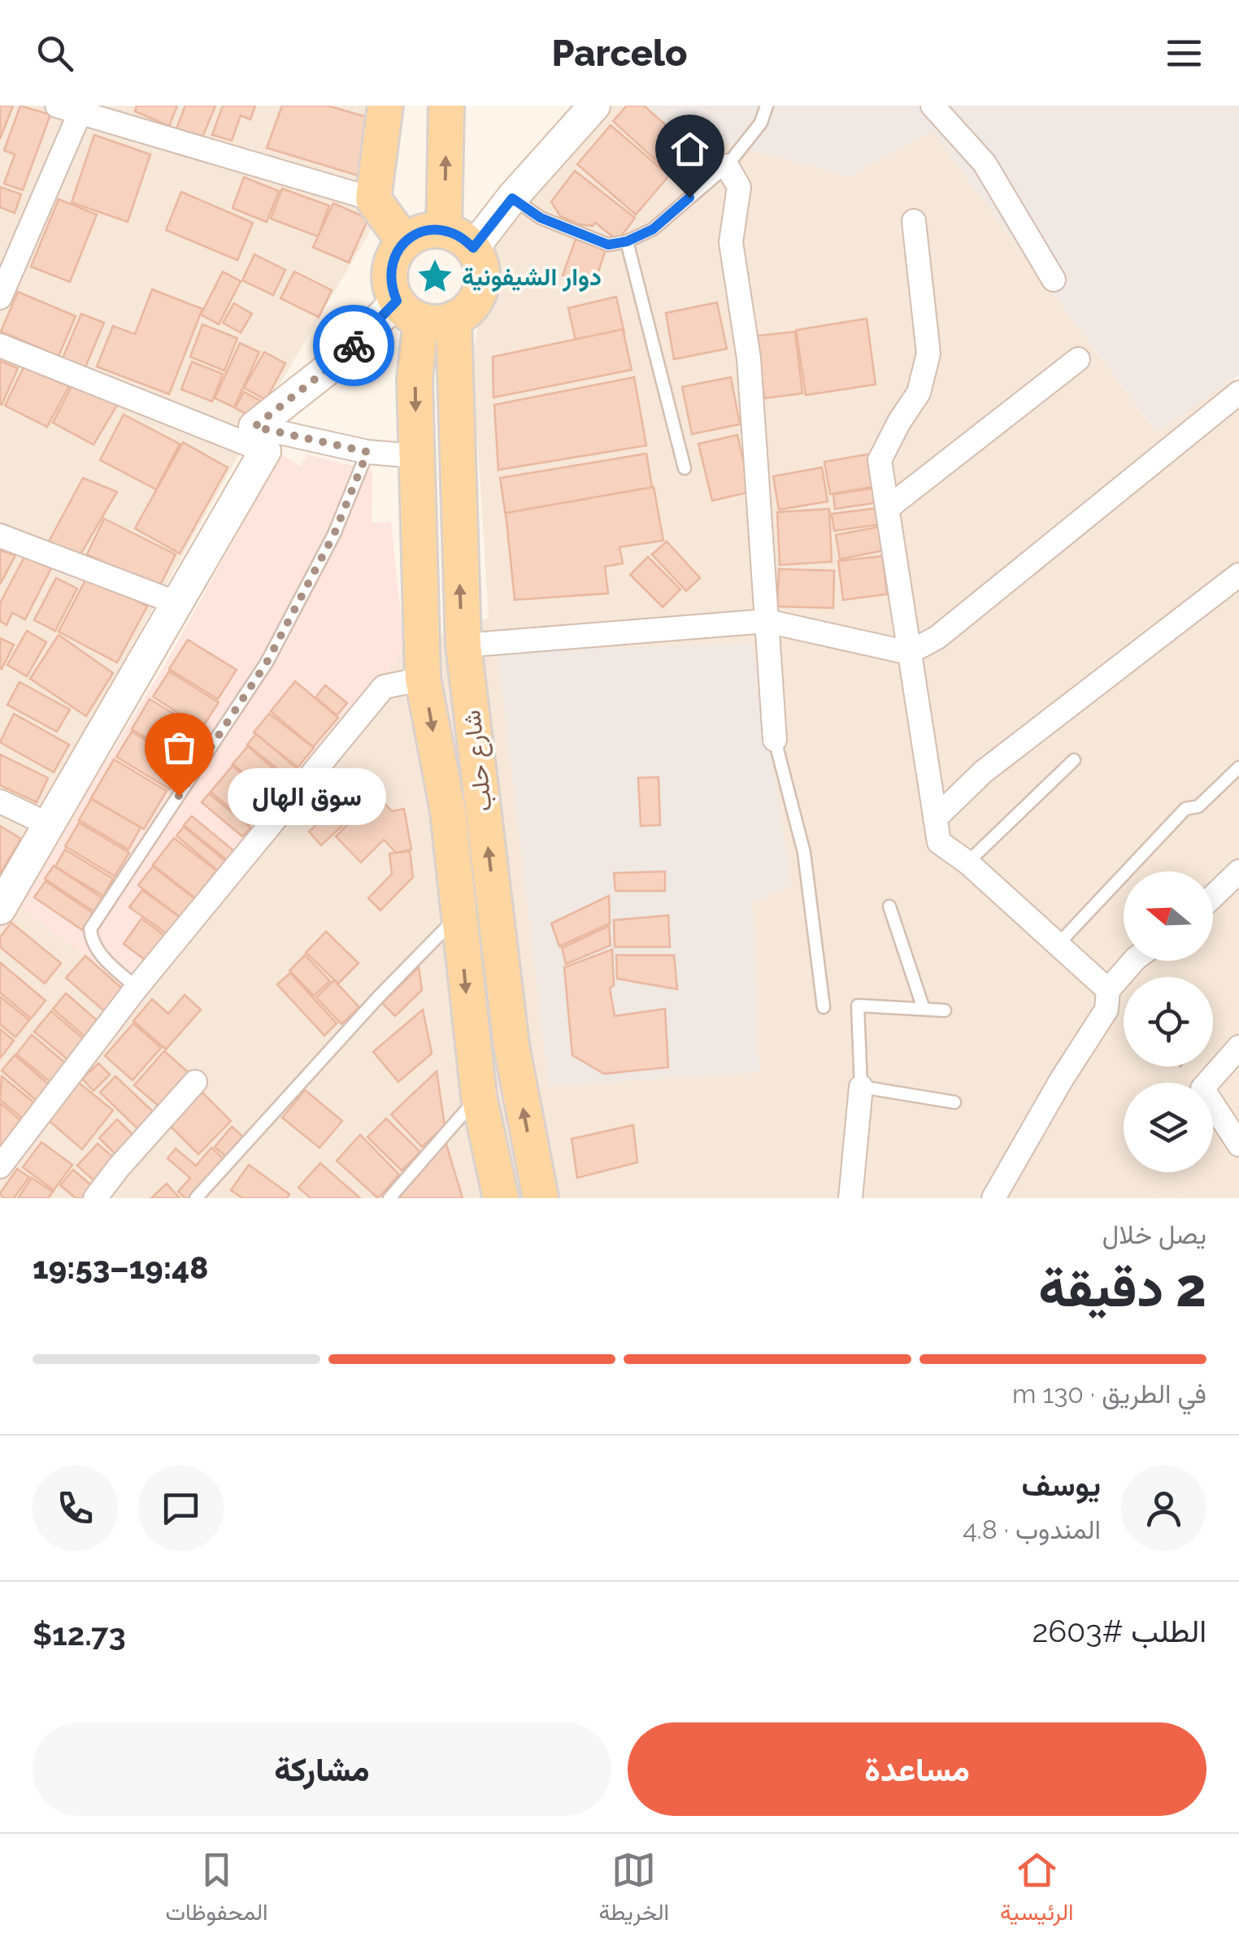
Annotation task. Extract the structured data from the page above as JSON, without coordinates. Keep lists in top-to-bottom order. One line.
{"streets":{"main road":["شارع حلب"]},"places":{"place":["دوار الشيفونية"],"other":["سوق الهال"]},"north":"left","page":{"header":"Parcelo","bubble":"سوق الهال","heading":["2 دقيقة","يصل خلال","19:48–19:53"],"panel":["يوسف","المندوب · 4.8","الطلب #2603","$12.73"],"bar":"في الطريق · 130 m","buttons":["مساعدة","مشاركة"],"tabs":["الرئيسية","الخريطة","المحفوظات"]}}
